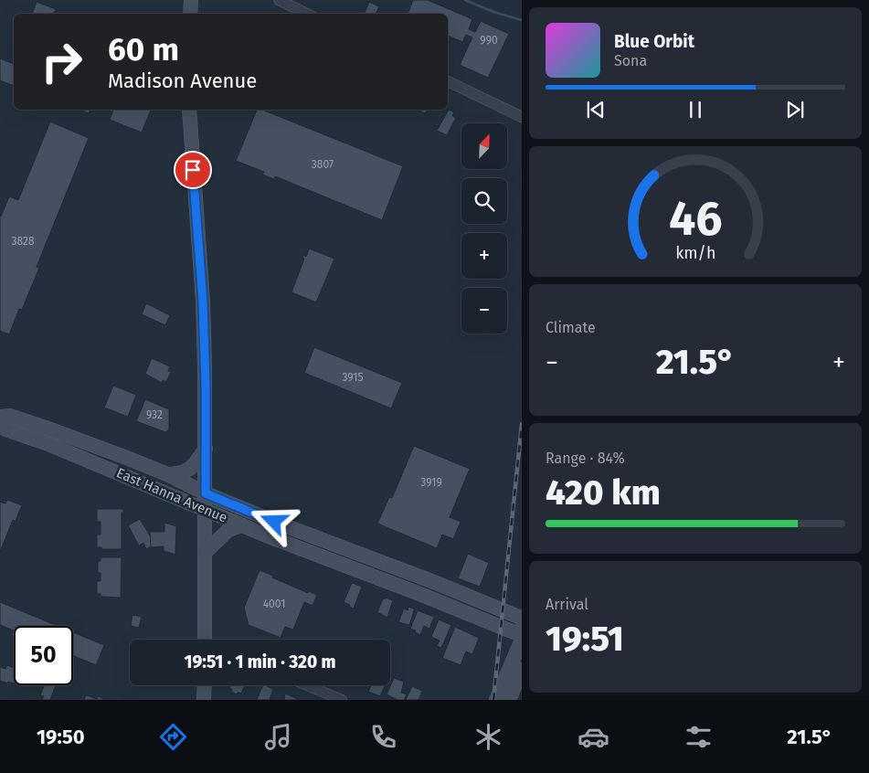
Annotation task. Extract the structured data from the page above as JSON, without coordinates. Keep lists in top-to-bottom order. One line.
{"streets":{"main road":["East Hanna Avenue"]},"house_numbers":["990","3807","3828","3915","932","3919","4001"],"north":"top right","page":{"turn":["60 m","Madison Avenue"],"song":["Blue Orbit","Sona"],"map_buttons":["+","−"],"tile":["Climate",["Range · 84%","420 km"],["Arrival","19:51"]],"heat":["−","21.5°","+"],"limit":"50","trip":"19:51 · 1 min · 320 m","tabs":["19:50","21.5°"],"gauge":["46","km/h"]}}
